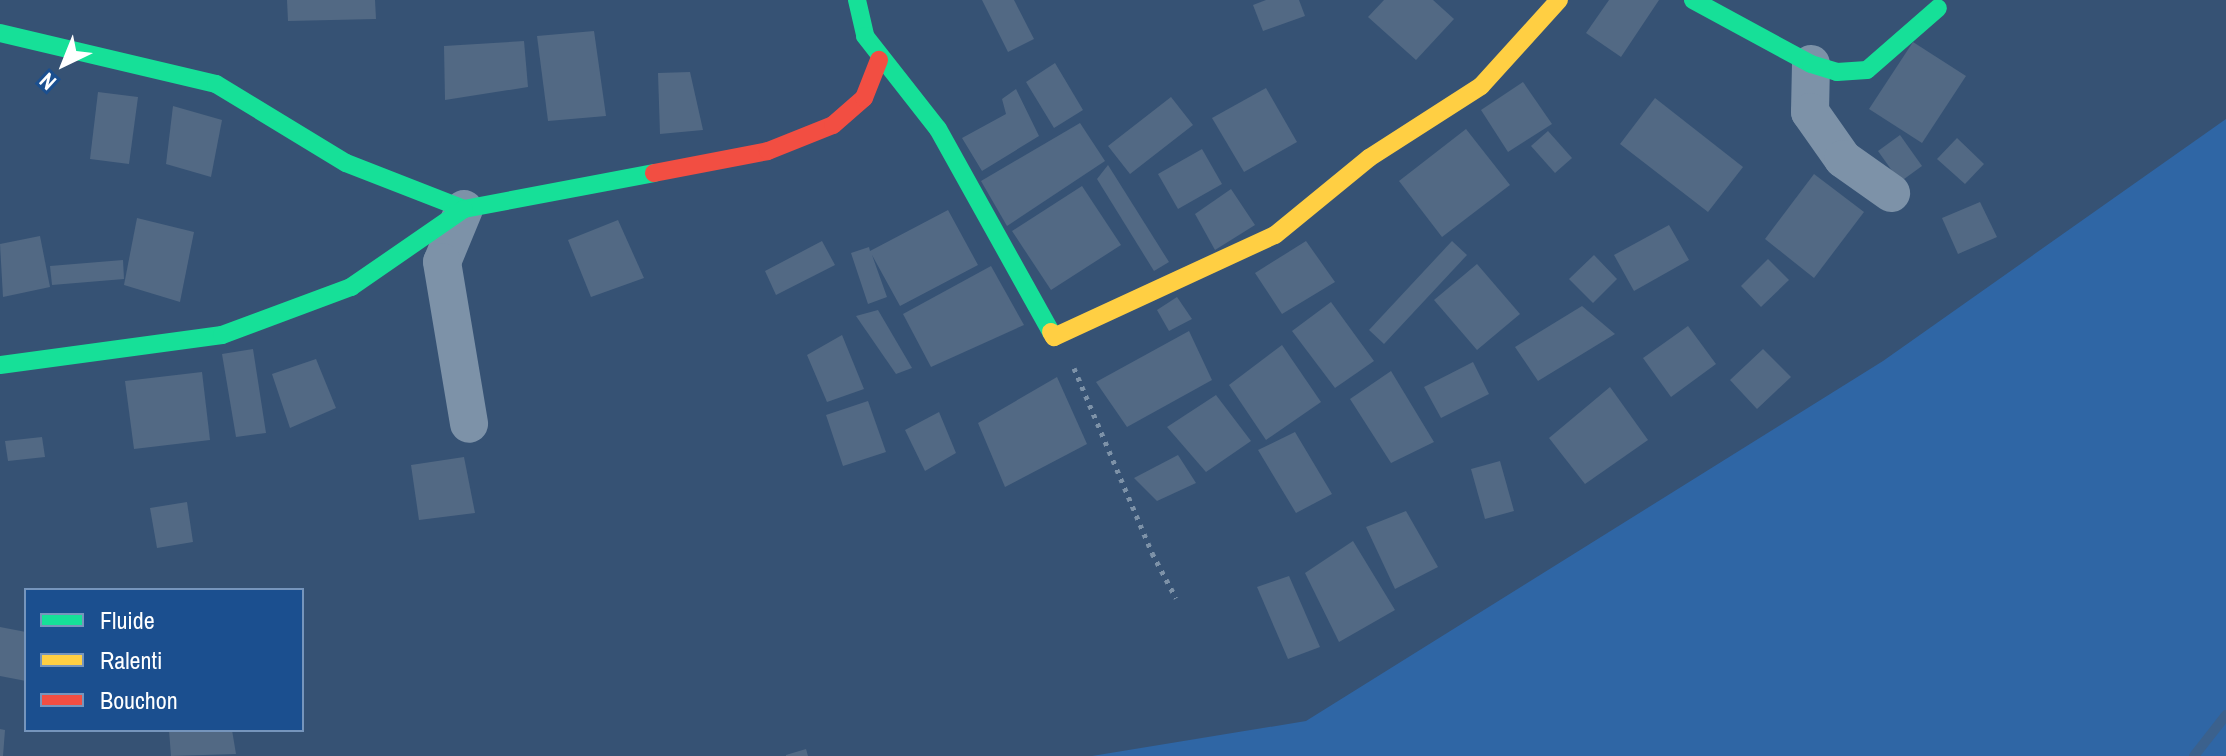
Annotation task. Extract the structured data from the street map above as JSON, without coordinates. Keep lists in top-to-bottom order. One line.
{"legend":["Fluide","Ralenti","Bouchon"],"north":"bottom left"}
